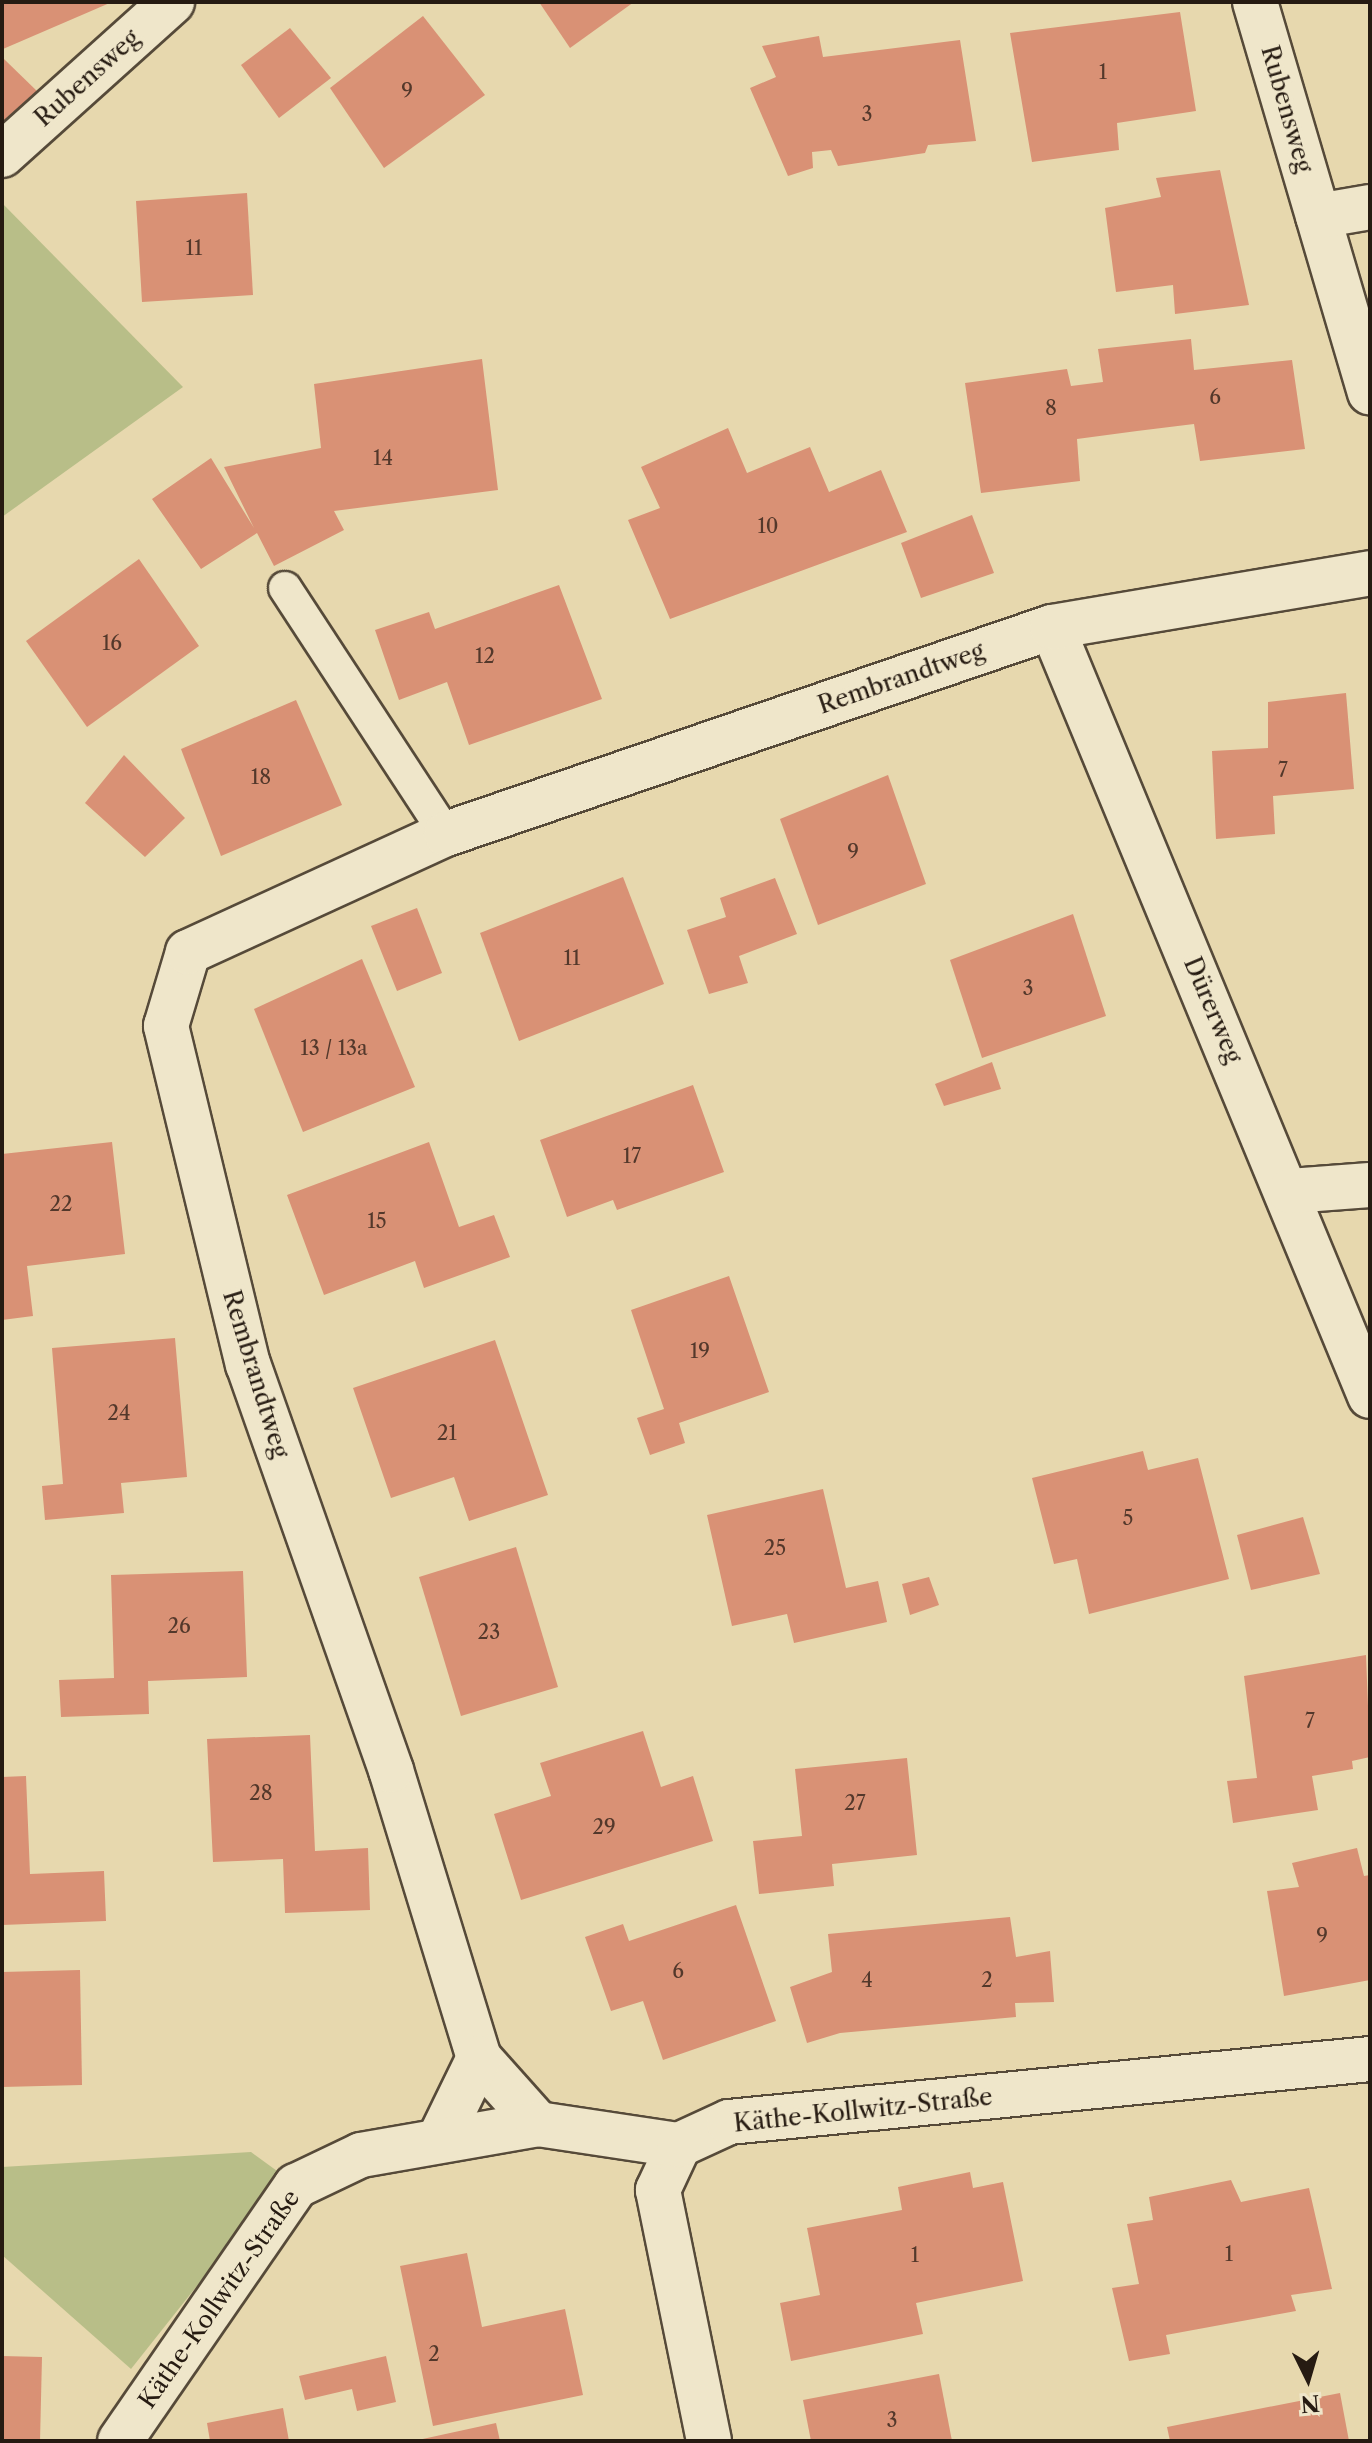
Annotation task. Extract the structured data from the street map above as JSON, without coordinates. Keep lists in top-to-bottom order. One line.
{"streets":{"street":["Rubensweg","Rembrandtweg","Dürerweg","Käthe-Kollwitz-Straße"]},"crossings":[["Rembrandtweg","Dürerweg"],["Rembrandtweg","Käthe-Kollwitz-Straße"]],"house_numbers":["1","9","3","11","6","8","14","10","16","12","7","18","9","11","3","13 / 13a","17","22","15","19","24","21","5","25","26","23","7","28","27","29","9","6","4","2","1","1","2","3"],"north":"bottom"}
